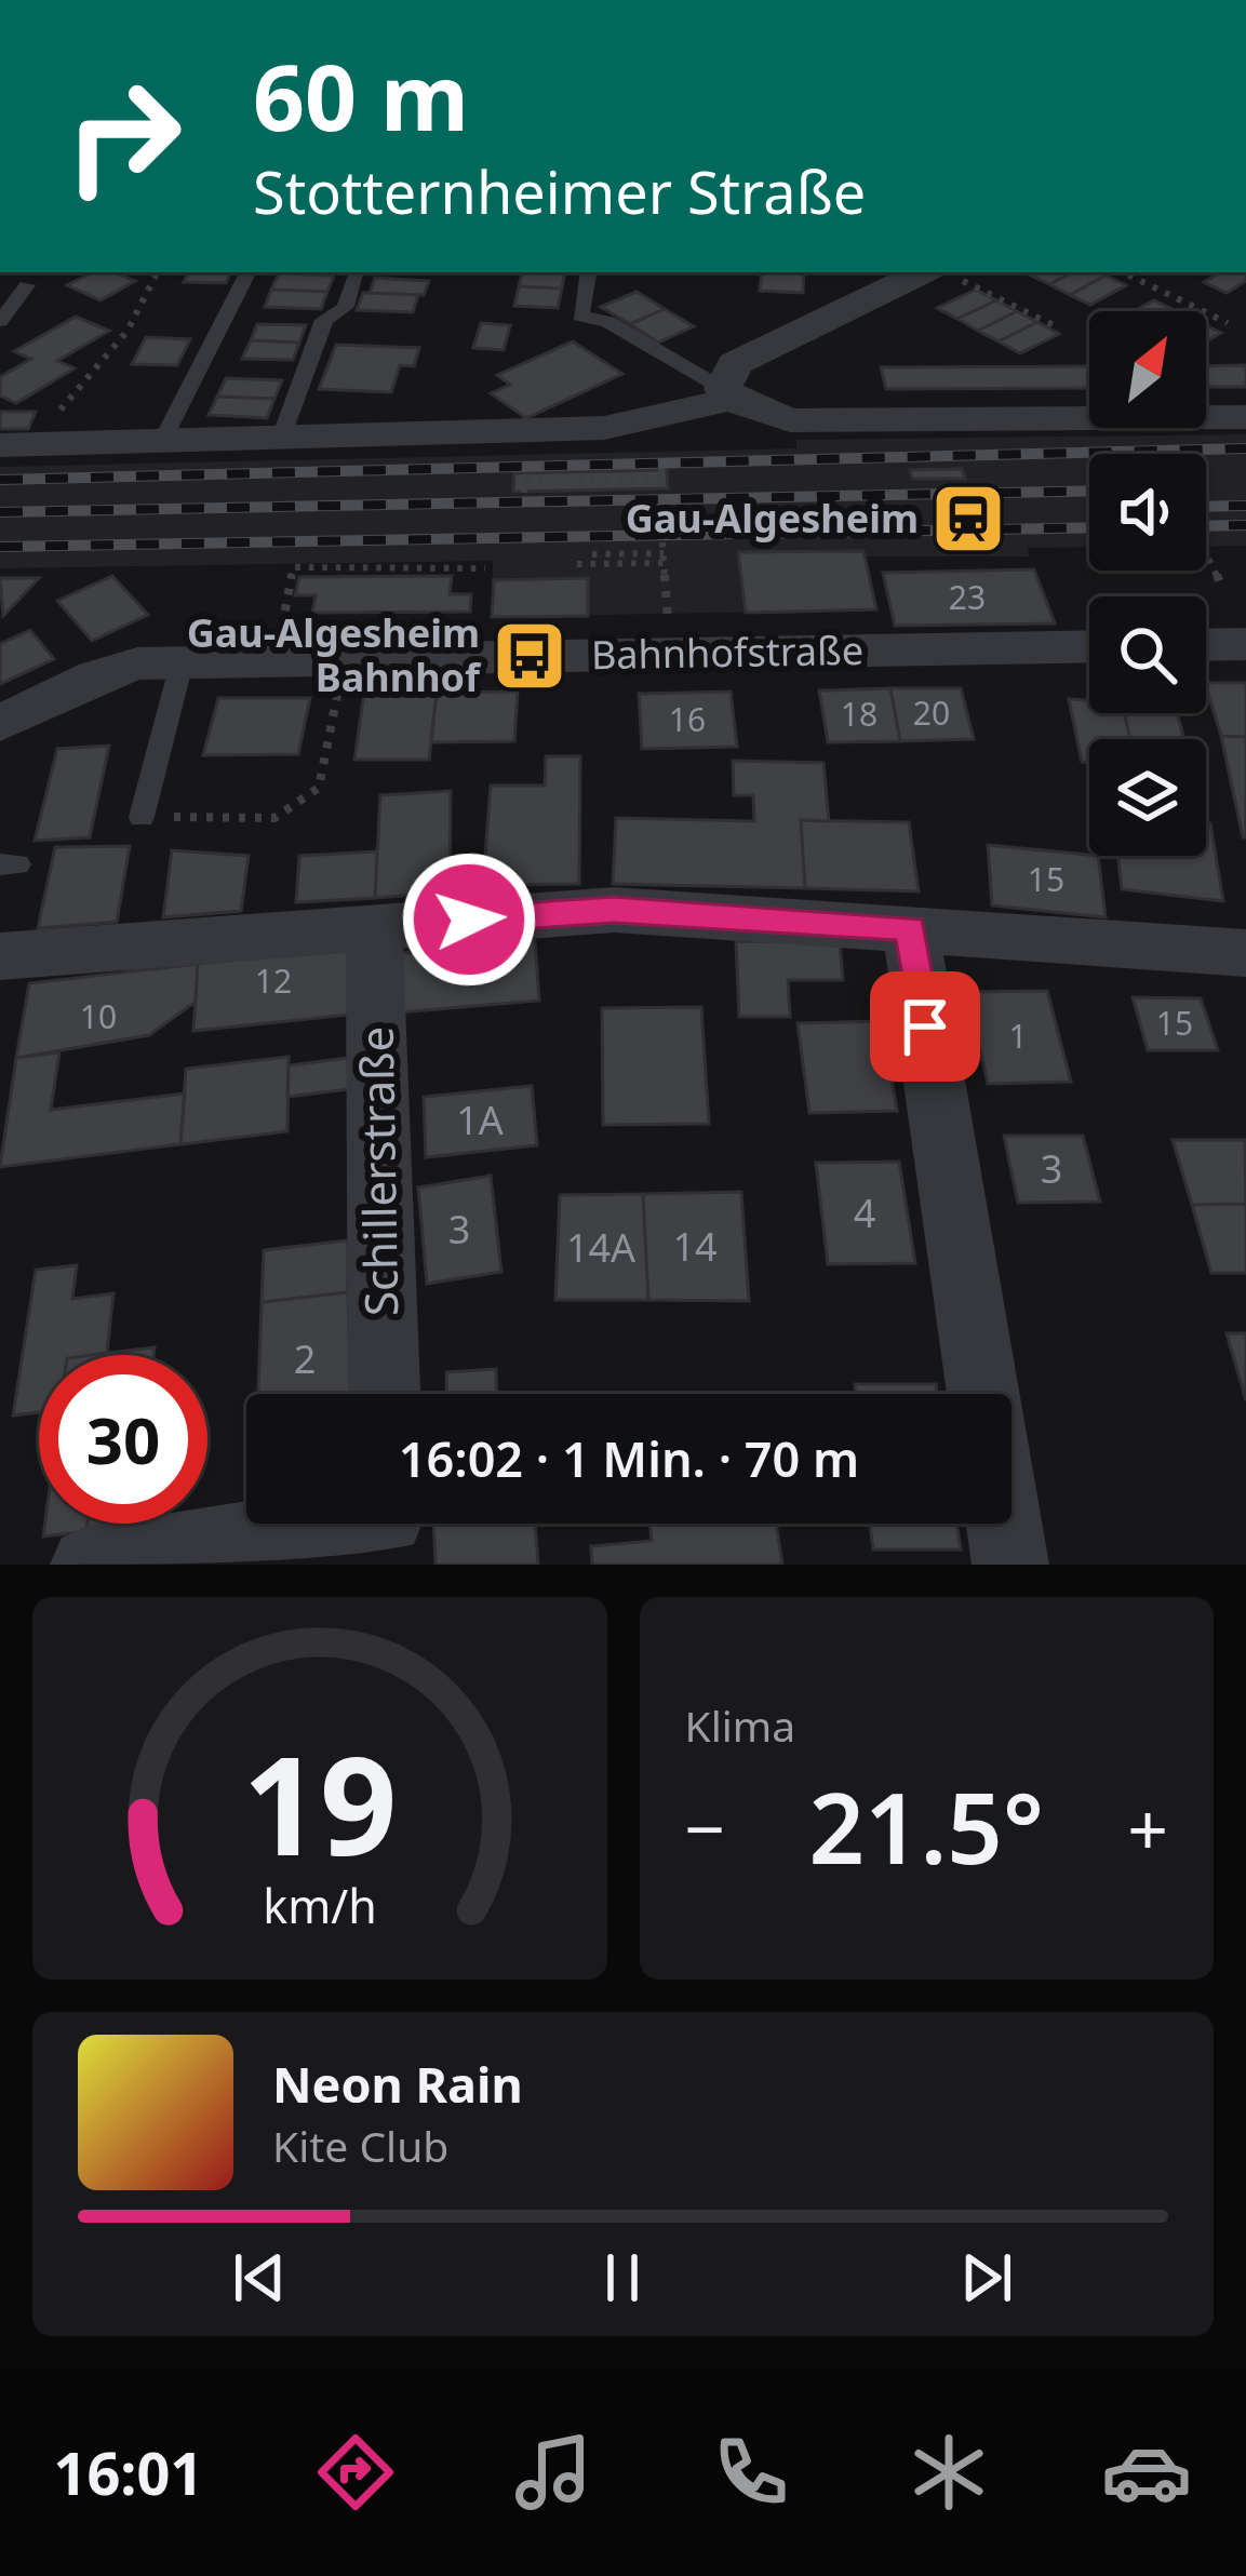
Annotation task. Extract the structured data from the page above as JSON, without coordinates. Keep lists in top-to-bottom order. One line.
{"streets":{"street":["Bahnhofstraße","Schillerstraße"]},"places":{"station":["Gau-Algesheim"],"bus stop":["Gau-Algesheim Bahnhof"]},"house_numbers":["23","20","18","16","15","12","10","15","1","1A","3","4","3","14","14A","2"],"north":"top right","page":{"turn":["60 m","Stotternheimer Straße"],"limit":"30","trip":"16:02 · 1 Min. · 70 m","tile":"Klima","heat":["−","21.5°","+"],"song":["Neon Rain","Kite Club"],"tabs":"16:01","gauge":["19","km/h"]}}
